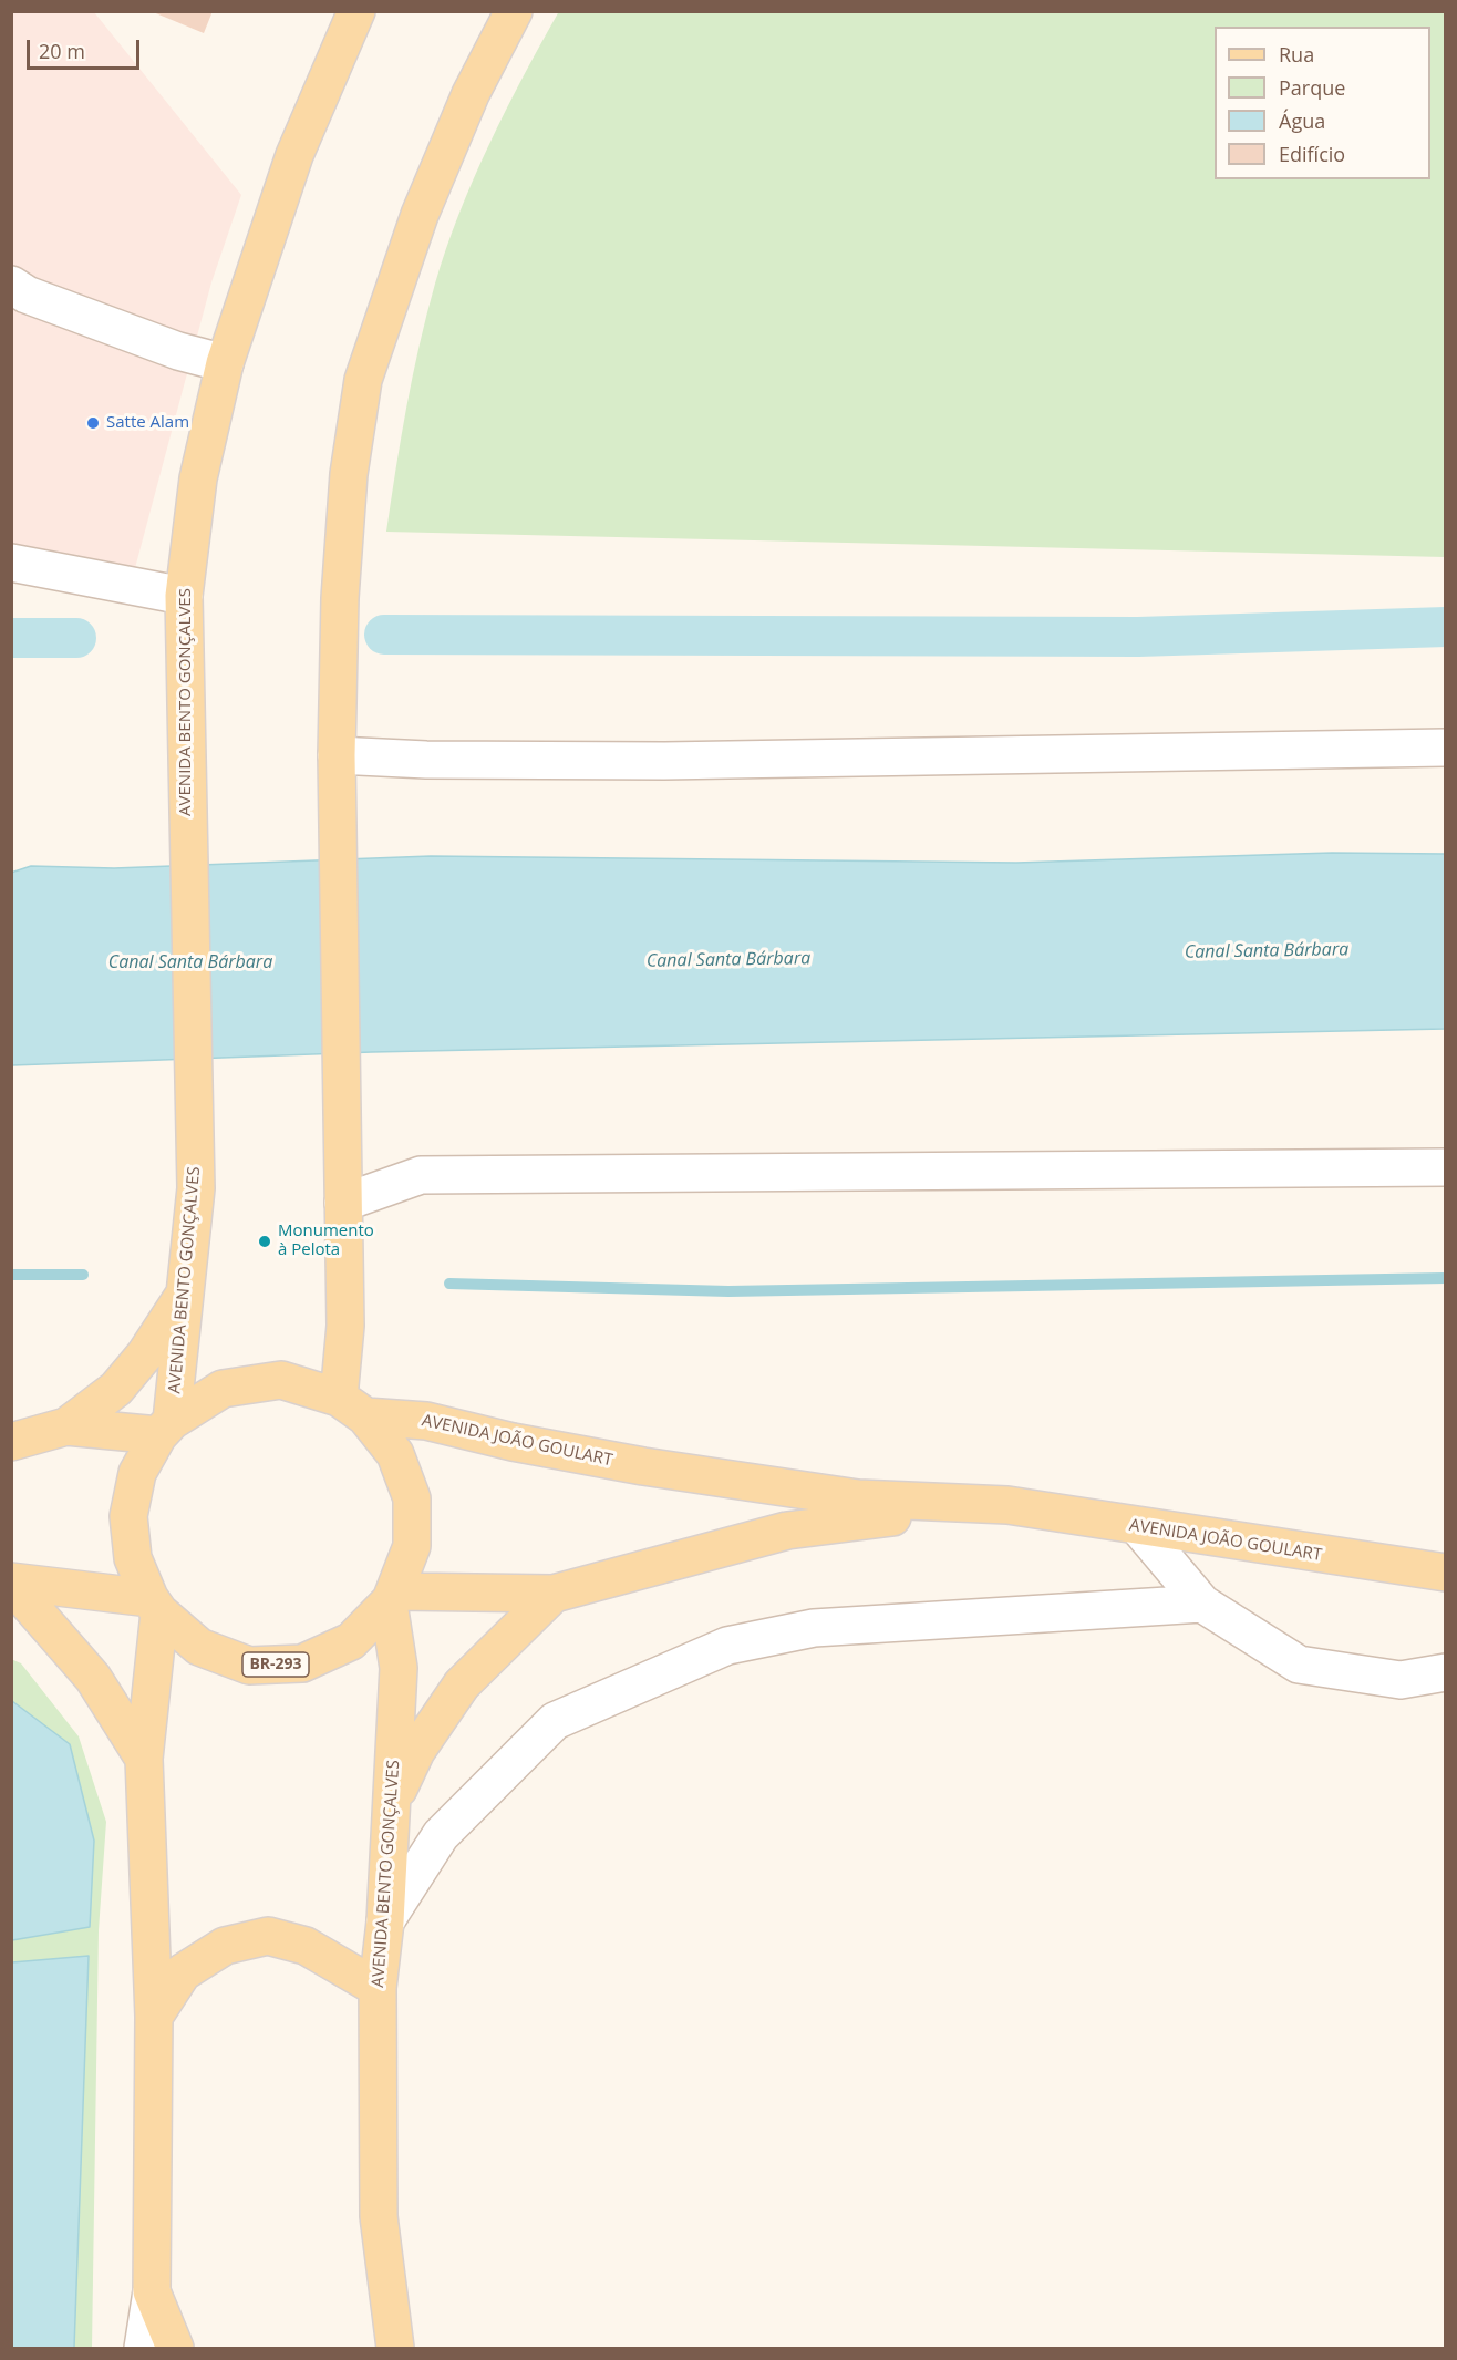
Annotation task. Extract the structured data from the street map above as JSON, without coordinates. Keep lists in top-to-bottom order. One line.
{"streets":{"main road":["AVENIDA BENTO GONÇALVES","AVENIDA JOÃO GOULART","BR-293"]},"crossings":[["AVENIDA BENTO GONÇALVES","AVENIDA JOÃO GOULART"],["AVENIDA BENTO GONÇALVES","BR-293"],["AVENIDA JOÃO GOULART","BR-293"]],"water":["Canal Santa Bárbara"],"places":["Satte Alam","Monumento à Pelota"],"legend":["Rua","Parque","Água","Edifício"],"scale_bar":"20 m"}
